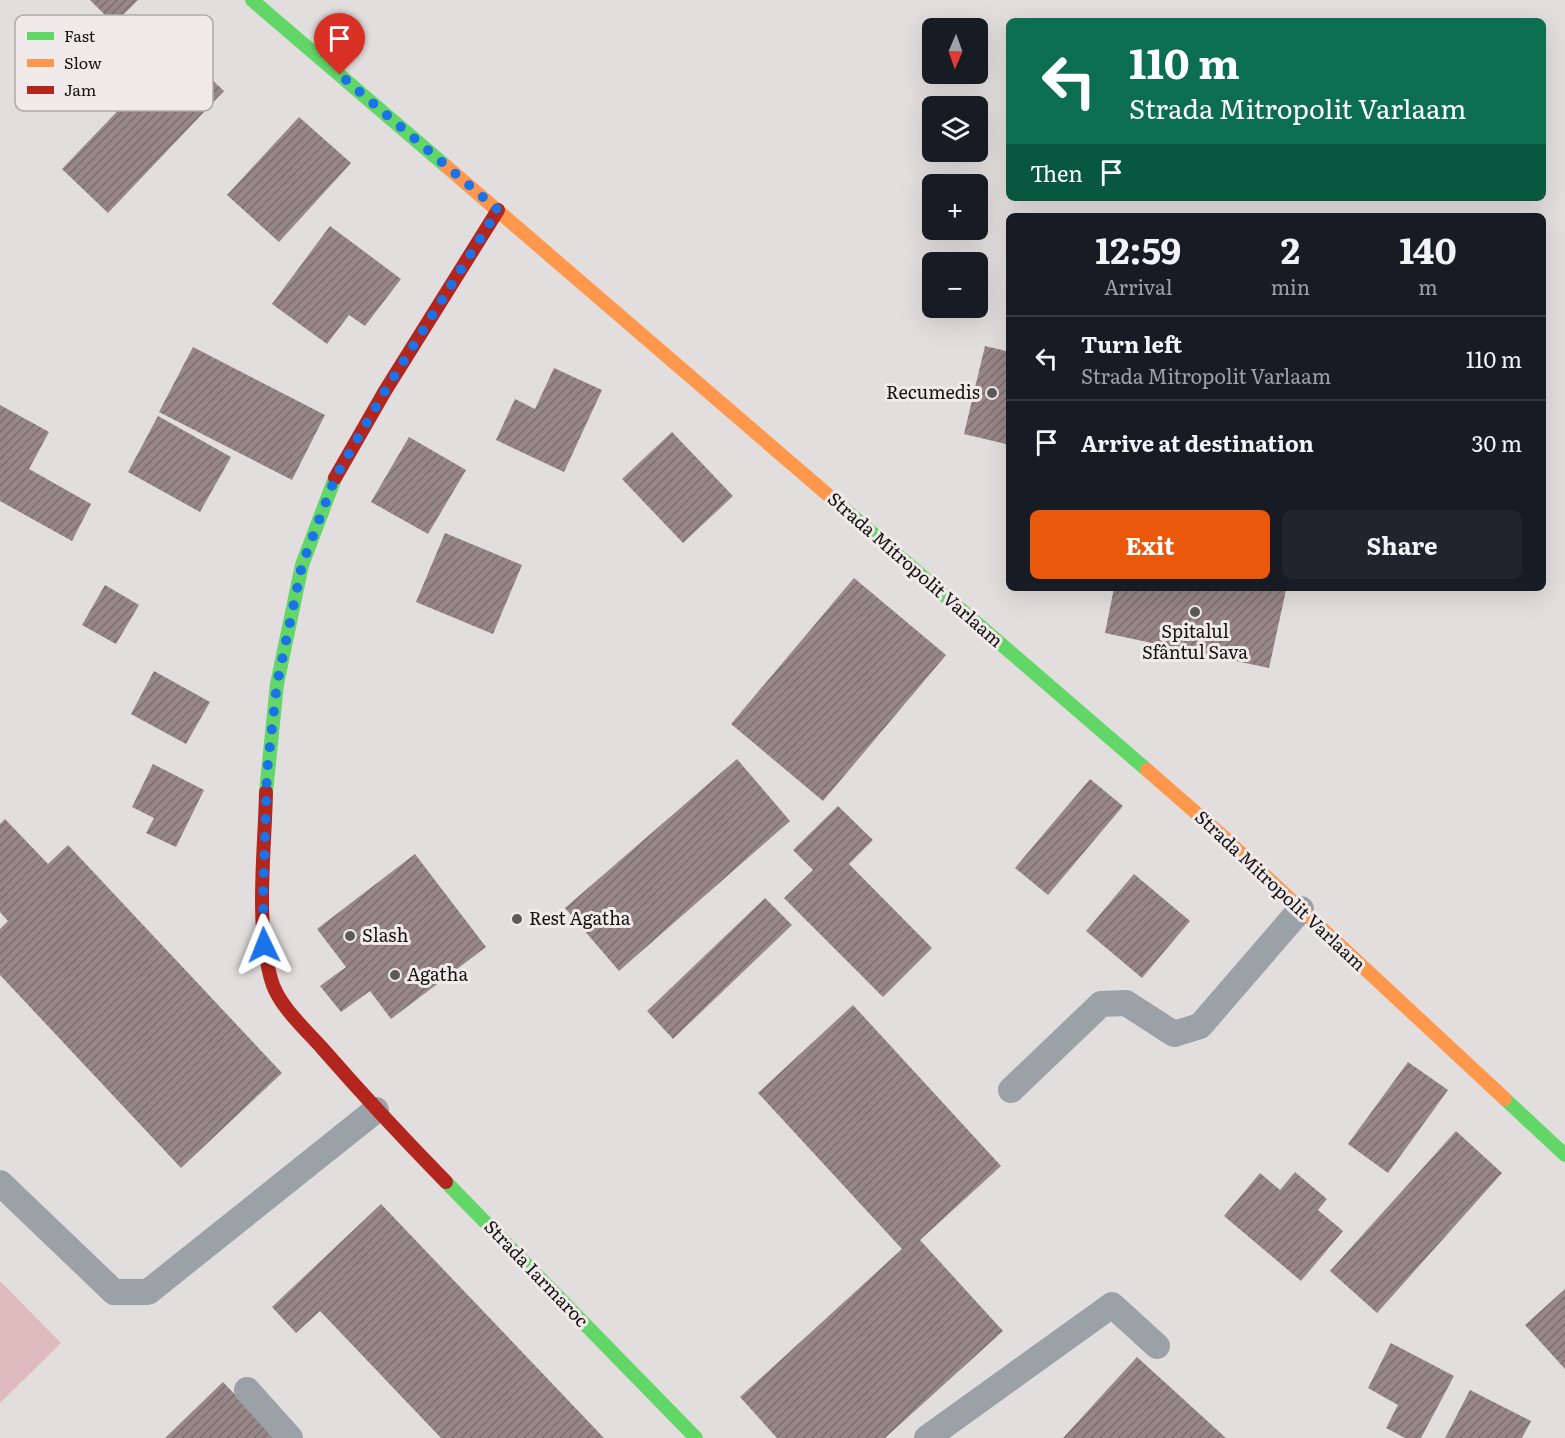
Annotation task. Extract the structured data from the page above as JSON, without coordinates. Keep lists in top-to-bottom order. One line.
{"streets":{"street":["Strada Mitropolit Varlaam","Strada Iarmaroc"]},"crossings":[["Strada Mitropolit Varlaam","Strada Iarmaroc"]],"places":["Recumedis","Spitalul Sfântul Sava","Rest Agatha","Slash","Agatha"],"legend":["Fast","Slow","Jam"],"north":"bottom","page":{"map_buttons":["+","−"],"turn":["110 m","Strada Mitropolit Varlaam"],"then":"Then","eta":["12:59","Arrival","2","min","140","m"],"list":[{"name":"Turn left","note":"Strada Mitropolit Varlaam","value":"110 m"},{"name":"Arrive at destination","value":"30 m"}],"buttons":["Exit","Share"]}}
